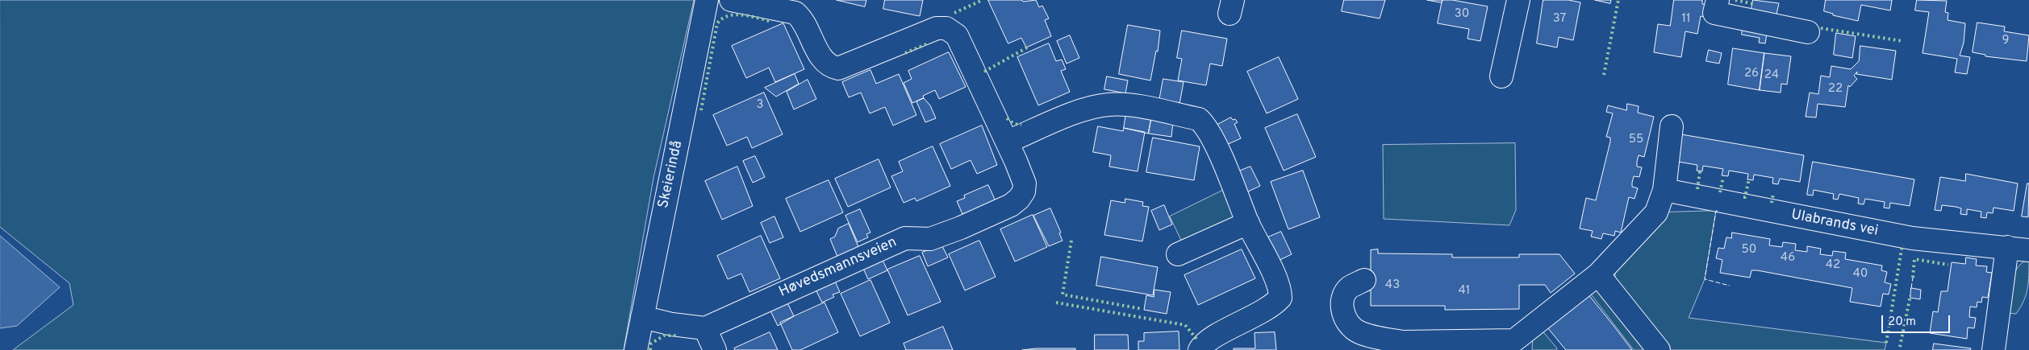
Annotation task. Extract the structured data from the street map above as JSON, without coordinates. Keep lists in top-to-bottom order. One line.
{"streets":{"street":["Skeierindå","Ulabrands vei","Høvedsmannsveien"]},"house_numbers":["30","37","11","9","26","24","22","3","55","50","46","42","40","43","41"],"scale_bar":"20 m"}
